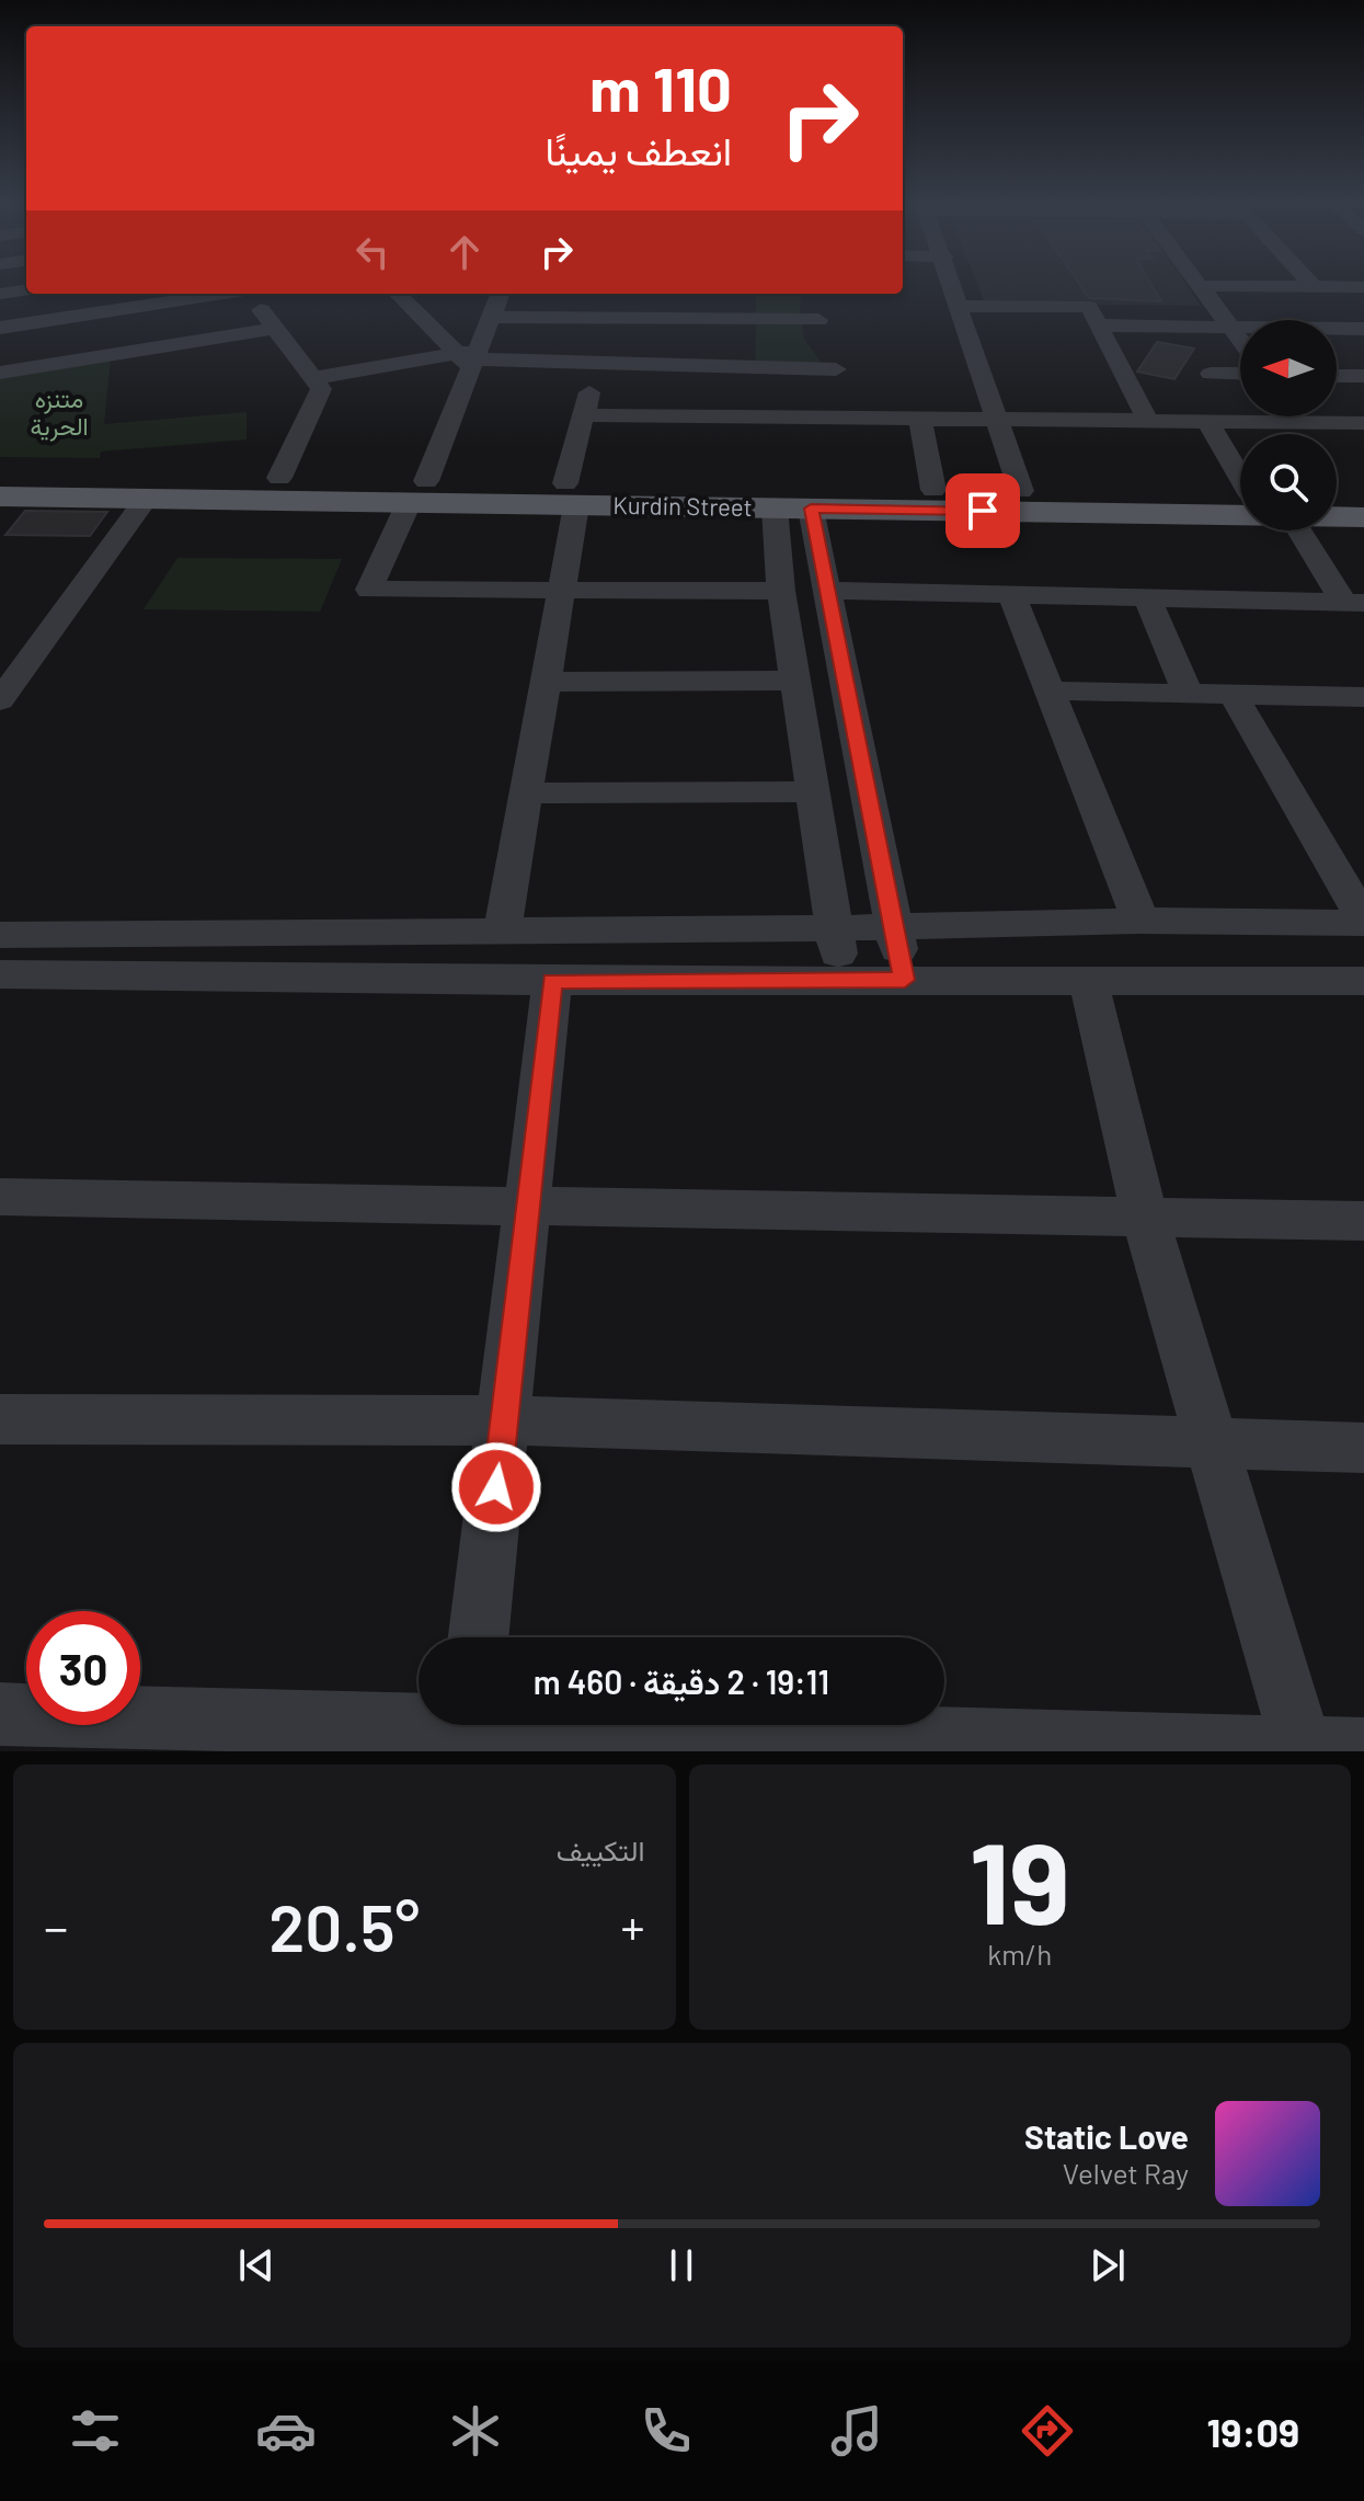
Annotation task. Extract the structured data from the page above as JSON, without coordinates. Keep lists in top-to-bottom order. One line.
{"streets":{"main road":["Kurdin Street"]},"parks":["متنزه الحرية"],"north":"left","page":{"turn":["110 m","انعطف يمينًا"],"limit":"30","trip":"19:11 · 2 دقيقة · 460 m","tile":[["19","km/h"],"التكييف"],"heat":["−","20.5°","+"],"song":["Static Love","Velvet Ray"],"tabs":"19:09"}}
